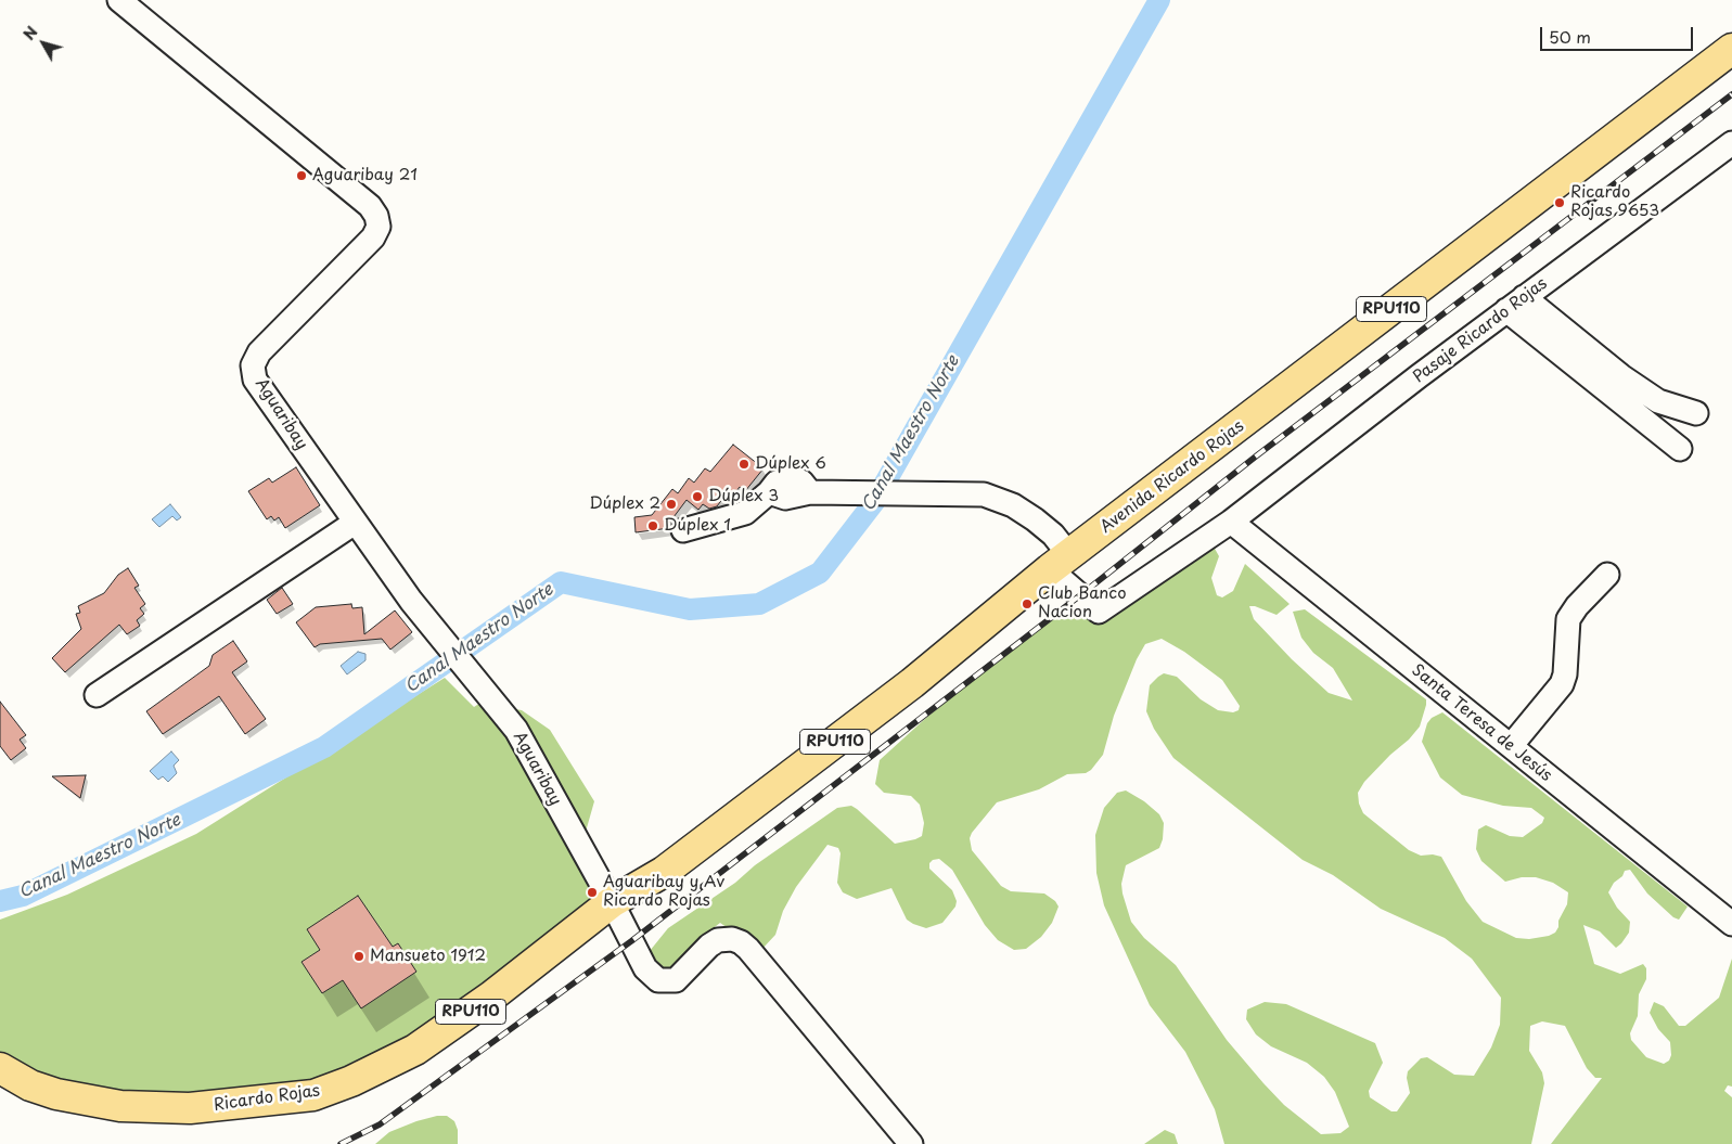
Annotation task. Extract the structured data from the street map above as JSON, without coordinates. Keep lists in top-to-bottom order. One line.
{"streets":{"main road":["RPU110","Avenida Ricardo Rojas","Ricardo Rojas"],"street":["Pasaje Ricardo Rojas","Aguaribay","Santa Teresa de Jesús"]},"crossings":[["Pasaje Ricardo Rojas","Avenida Ricardo Rojas"],["Pasaje Ricardo Rojas","Santa Teresa de Jesús"],["Aguaribay","Avenida Ricardo Rojas"],["Aguaribay","Ricardo Rojas"],["Avenida Ricardo Rojas","Ricardo Rojas"]],"water":["Canal Maestro Norte"],"places":["Aguaribay 21","Ricardo Rojas 9653","Dúplex 6","Dúplex 3","Dúplex 2","Dúplex 1","Club Banco Nacion","Aguaribay y Av Ricardo Rojas","Mansueto 1912"],"scale_bar":"50 m","north":"top left"}
